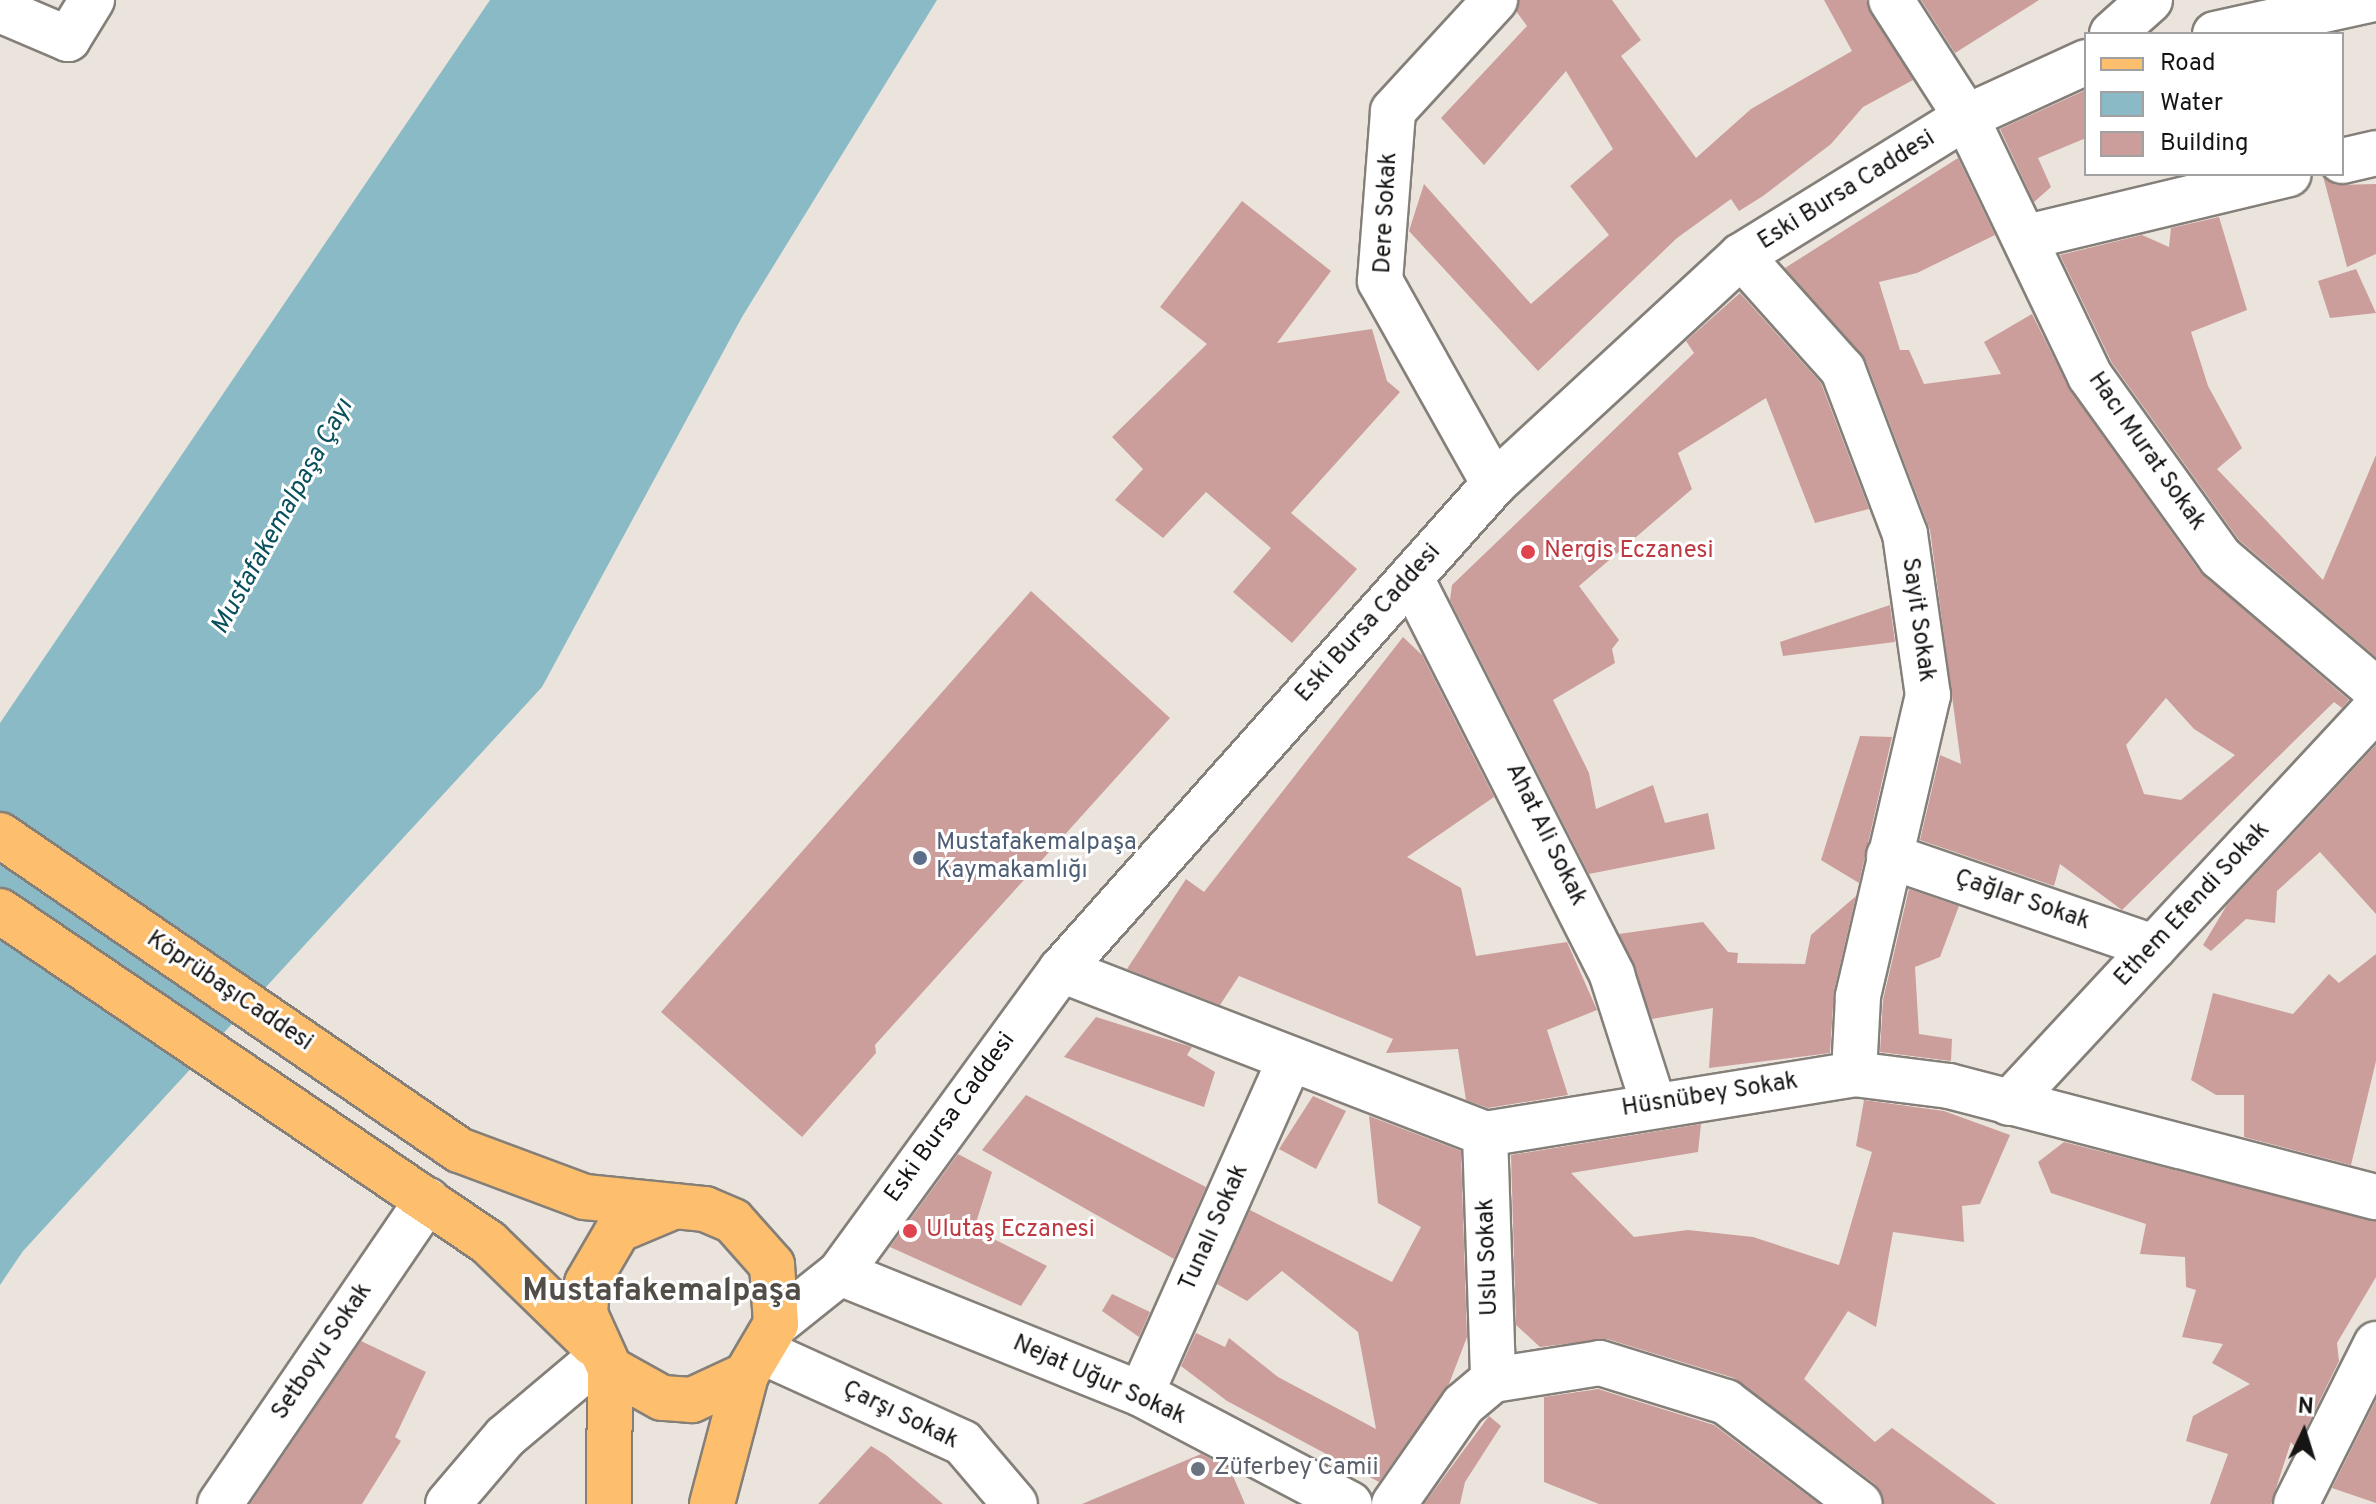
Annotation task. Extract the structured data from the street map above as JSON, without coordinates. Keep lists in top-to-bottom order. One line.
{"streets":{"main road":["KöprübaşıCaddesi"],"street":["Eski Bursa Caddesi","Dere Sokak","Hacı Murat Sokak","Sayit Sokak","Ahat Ali Sokak","Çağlar Sokak","Ethem Efendi Sokak","Hüsnübey Sokak","Tunalı Sokak","Uslu Sokak","Setboyu Sokak","Nejat Uğur Sokak","Çarşı Sokak"]},"crossings":[["Eski Bursa Caddesi","Dere Sokak"],["Eski Bursa Caddesi","Hacı Murat Sokak"],["Eski Bursa Caddesi","Sayit Sokak"],["Eski Bursa Caddesi","Ahat Ali Sokak"],["Eski Bursa Caddesi","KöprübaşıCaddesi"],["Eski Bursa Caddesi","Nejat Uğur Sokak"],["Eski Bursa Caddesi","Çarşı Sokak"],["Sayit Sokak","Çağlar Sokak"],["Sayit Sokak","Hüsnübey Sokak"],["Ahat Ali Sokak","Hüsnübey Sokak"],["Çağlar Sokak","Ethem Efendi Sokak"],["Ethem Efendi Sokak","Hüsnübey Sokak"],["KöprübaşıCaddesi","Çarşı Sokak"],["Hüsnübey Sokak","Uslu Sokak"],["Tunalı Sokak","Nejat Uğur Sokak"]],"districts":["Mustafakemalpaşa"],"water":["Mustafakemalpaşa Çayı"],"places":["Nergis Eczanesi","Mustafakemalpaşa Kaymakamlığı","Ulutaş Eczanesi","Züferbey Camii"],"legend":["Road","Water","Building"],"north":"top"}
